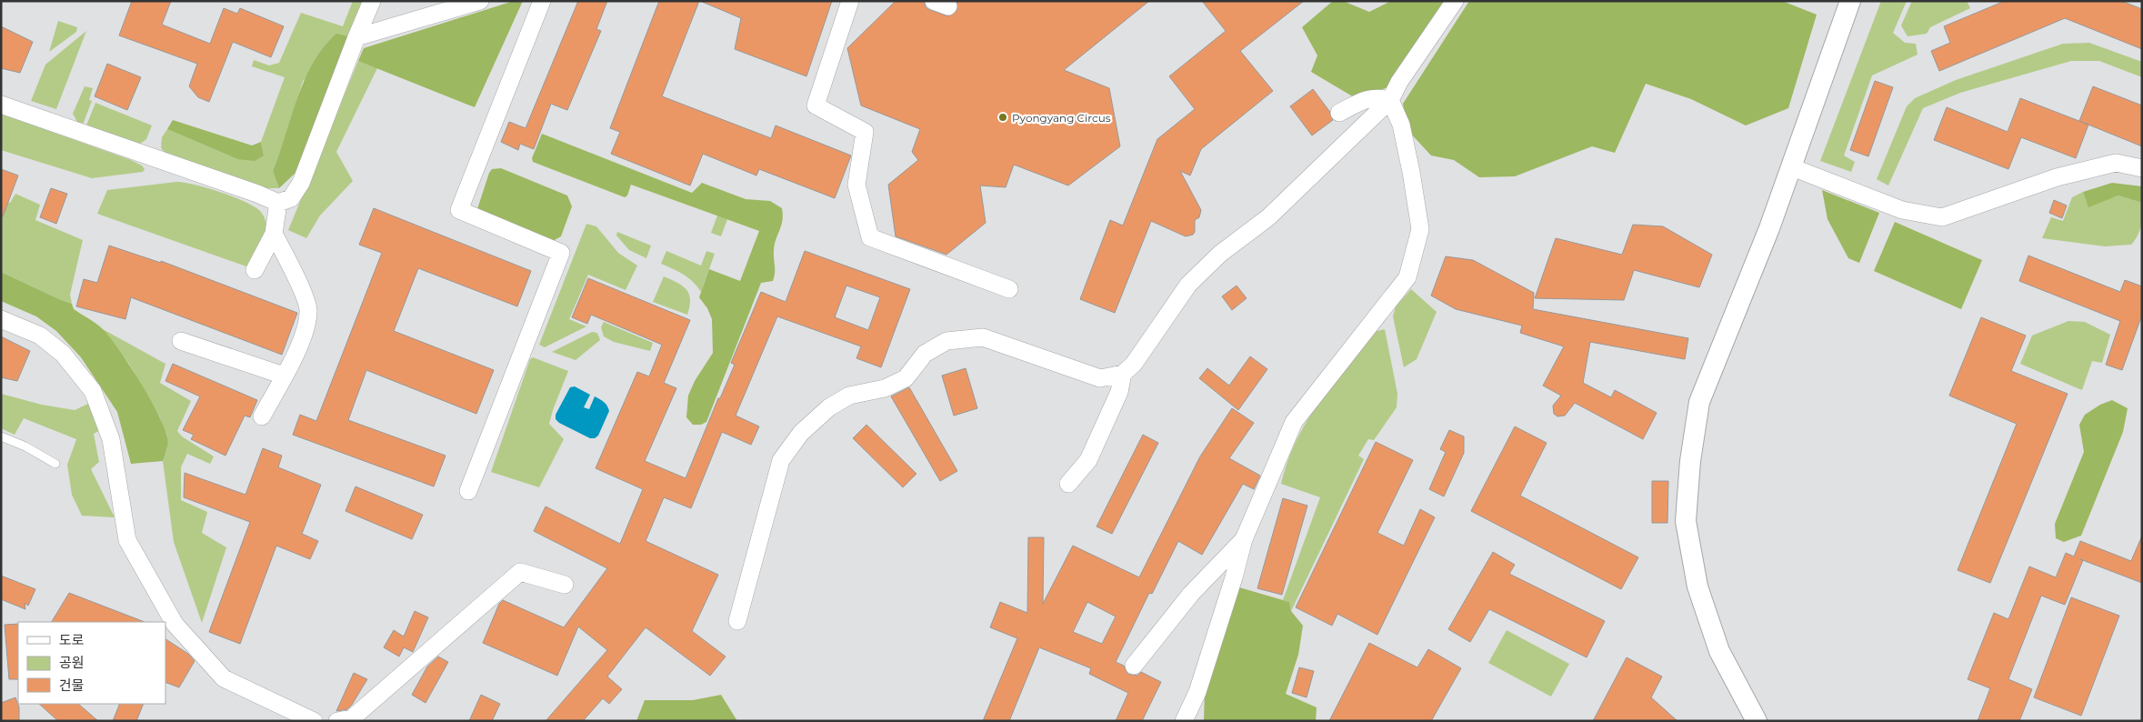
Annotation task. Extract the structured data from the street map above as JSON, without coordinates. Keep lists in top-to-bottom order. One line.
{"places":["Pyongyang Circus"],"legend":["도로","공원","건물"]}
